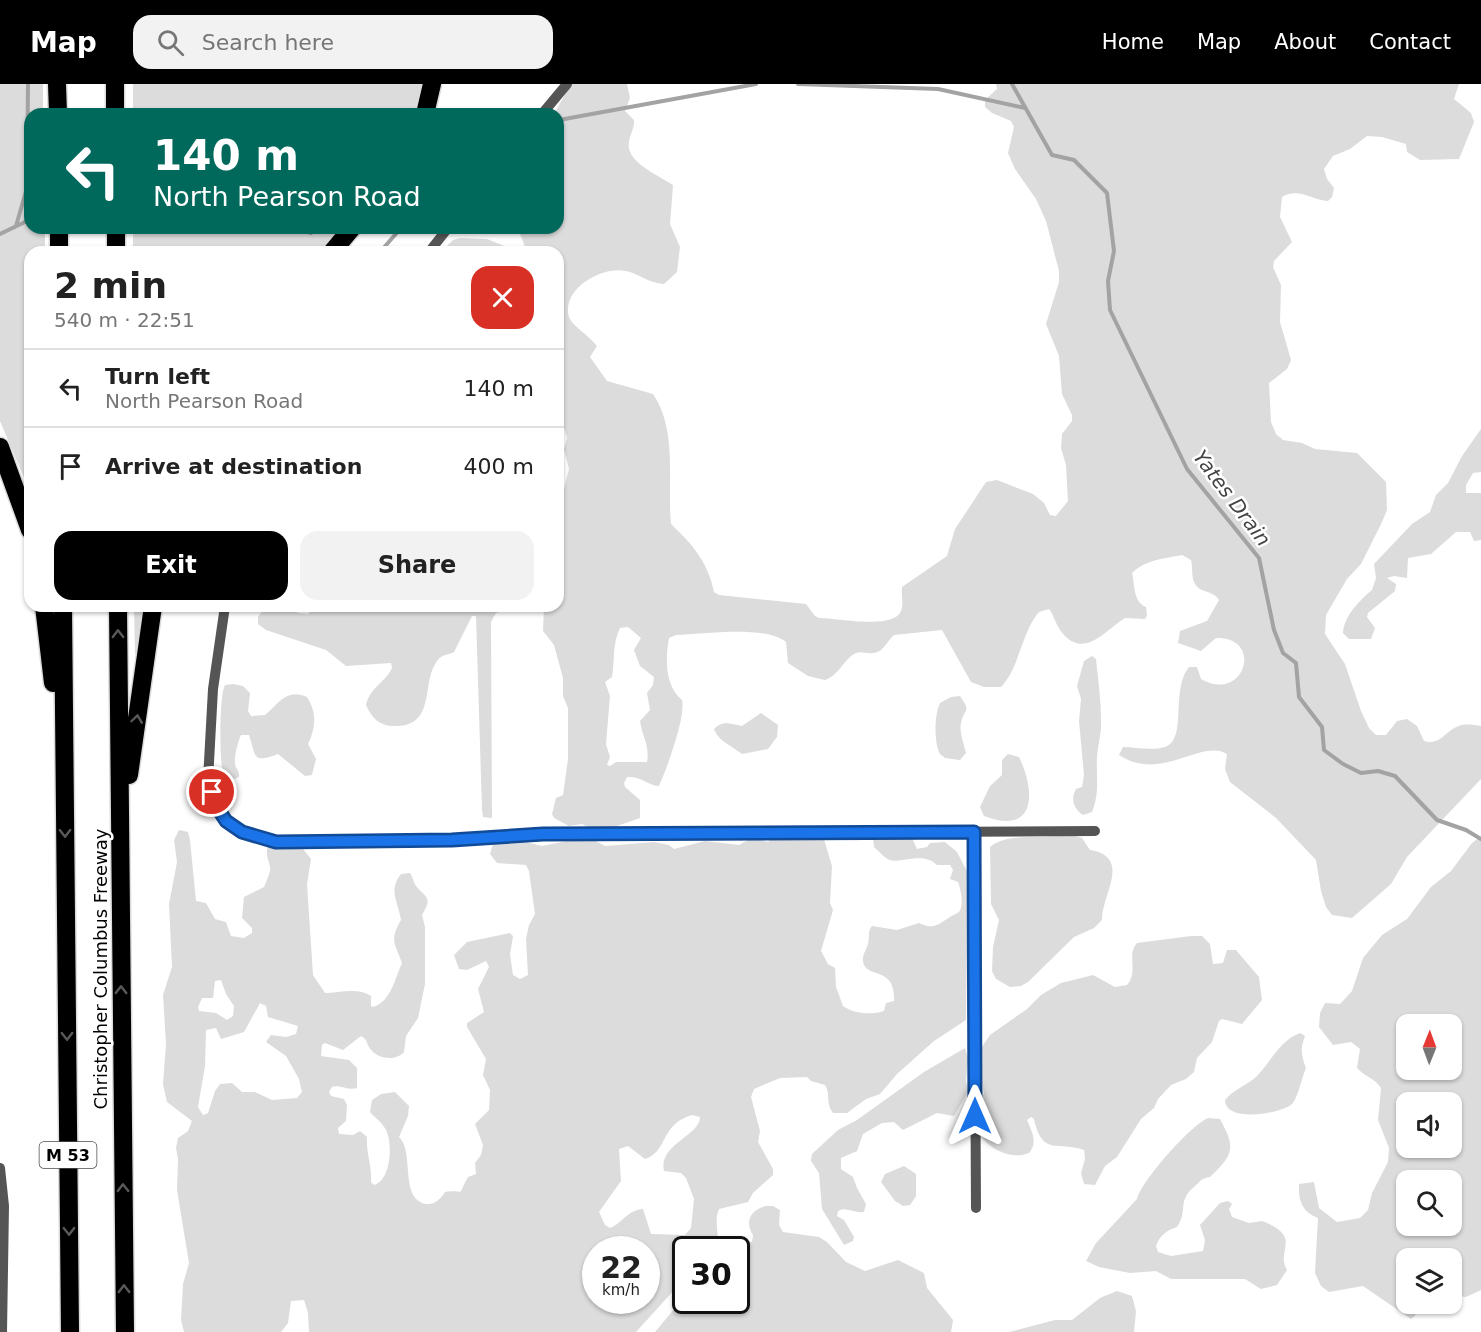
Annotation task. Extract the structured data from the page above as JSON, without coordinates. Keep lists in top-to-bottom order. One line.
{"streets":{"highway":["Christopher Columbus Freeway","M 53"]},"water":["Yates Drain"],"north":"top","page":{"header":"Map","search":"Search here","nav":["Home","Map","About","Contact"],"turn":["140 m","North Pearson Road"],"heading":["2 min","540 m · 22:51"],"list":[{"name":"Turn left","note":"North Pearson Road","value":"140 m"},{"name":"Arrive at destination","value":"400 m"}],"buttons":["Exit","Share"],"speed":"22 km/h","limit":"30"}}
